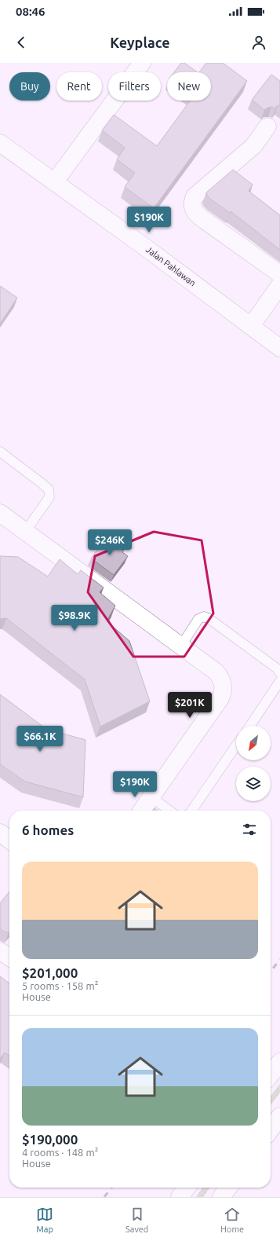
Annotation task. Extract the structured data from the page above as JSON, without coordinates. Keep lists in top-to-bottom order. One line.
{"streets":{"main road":["Jalan Pahlawan"]},"north":"bottom left","page":{"status":"08:46","header":"Keyplace","chip":["Buy","Rent","Filters","New"],"price":["$190K","$246K","$98.9K","$201K","$66.1K","$190K"],"heading":"6 homes","list":[{"name":"$201,000","note":"5 rooms · 158 m² · House"},{"name":"$190,000","note":"4 rooms · 148 m² · House"}],"tabs":["Map","Saved","Home"]}}
